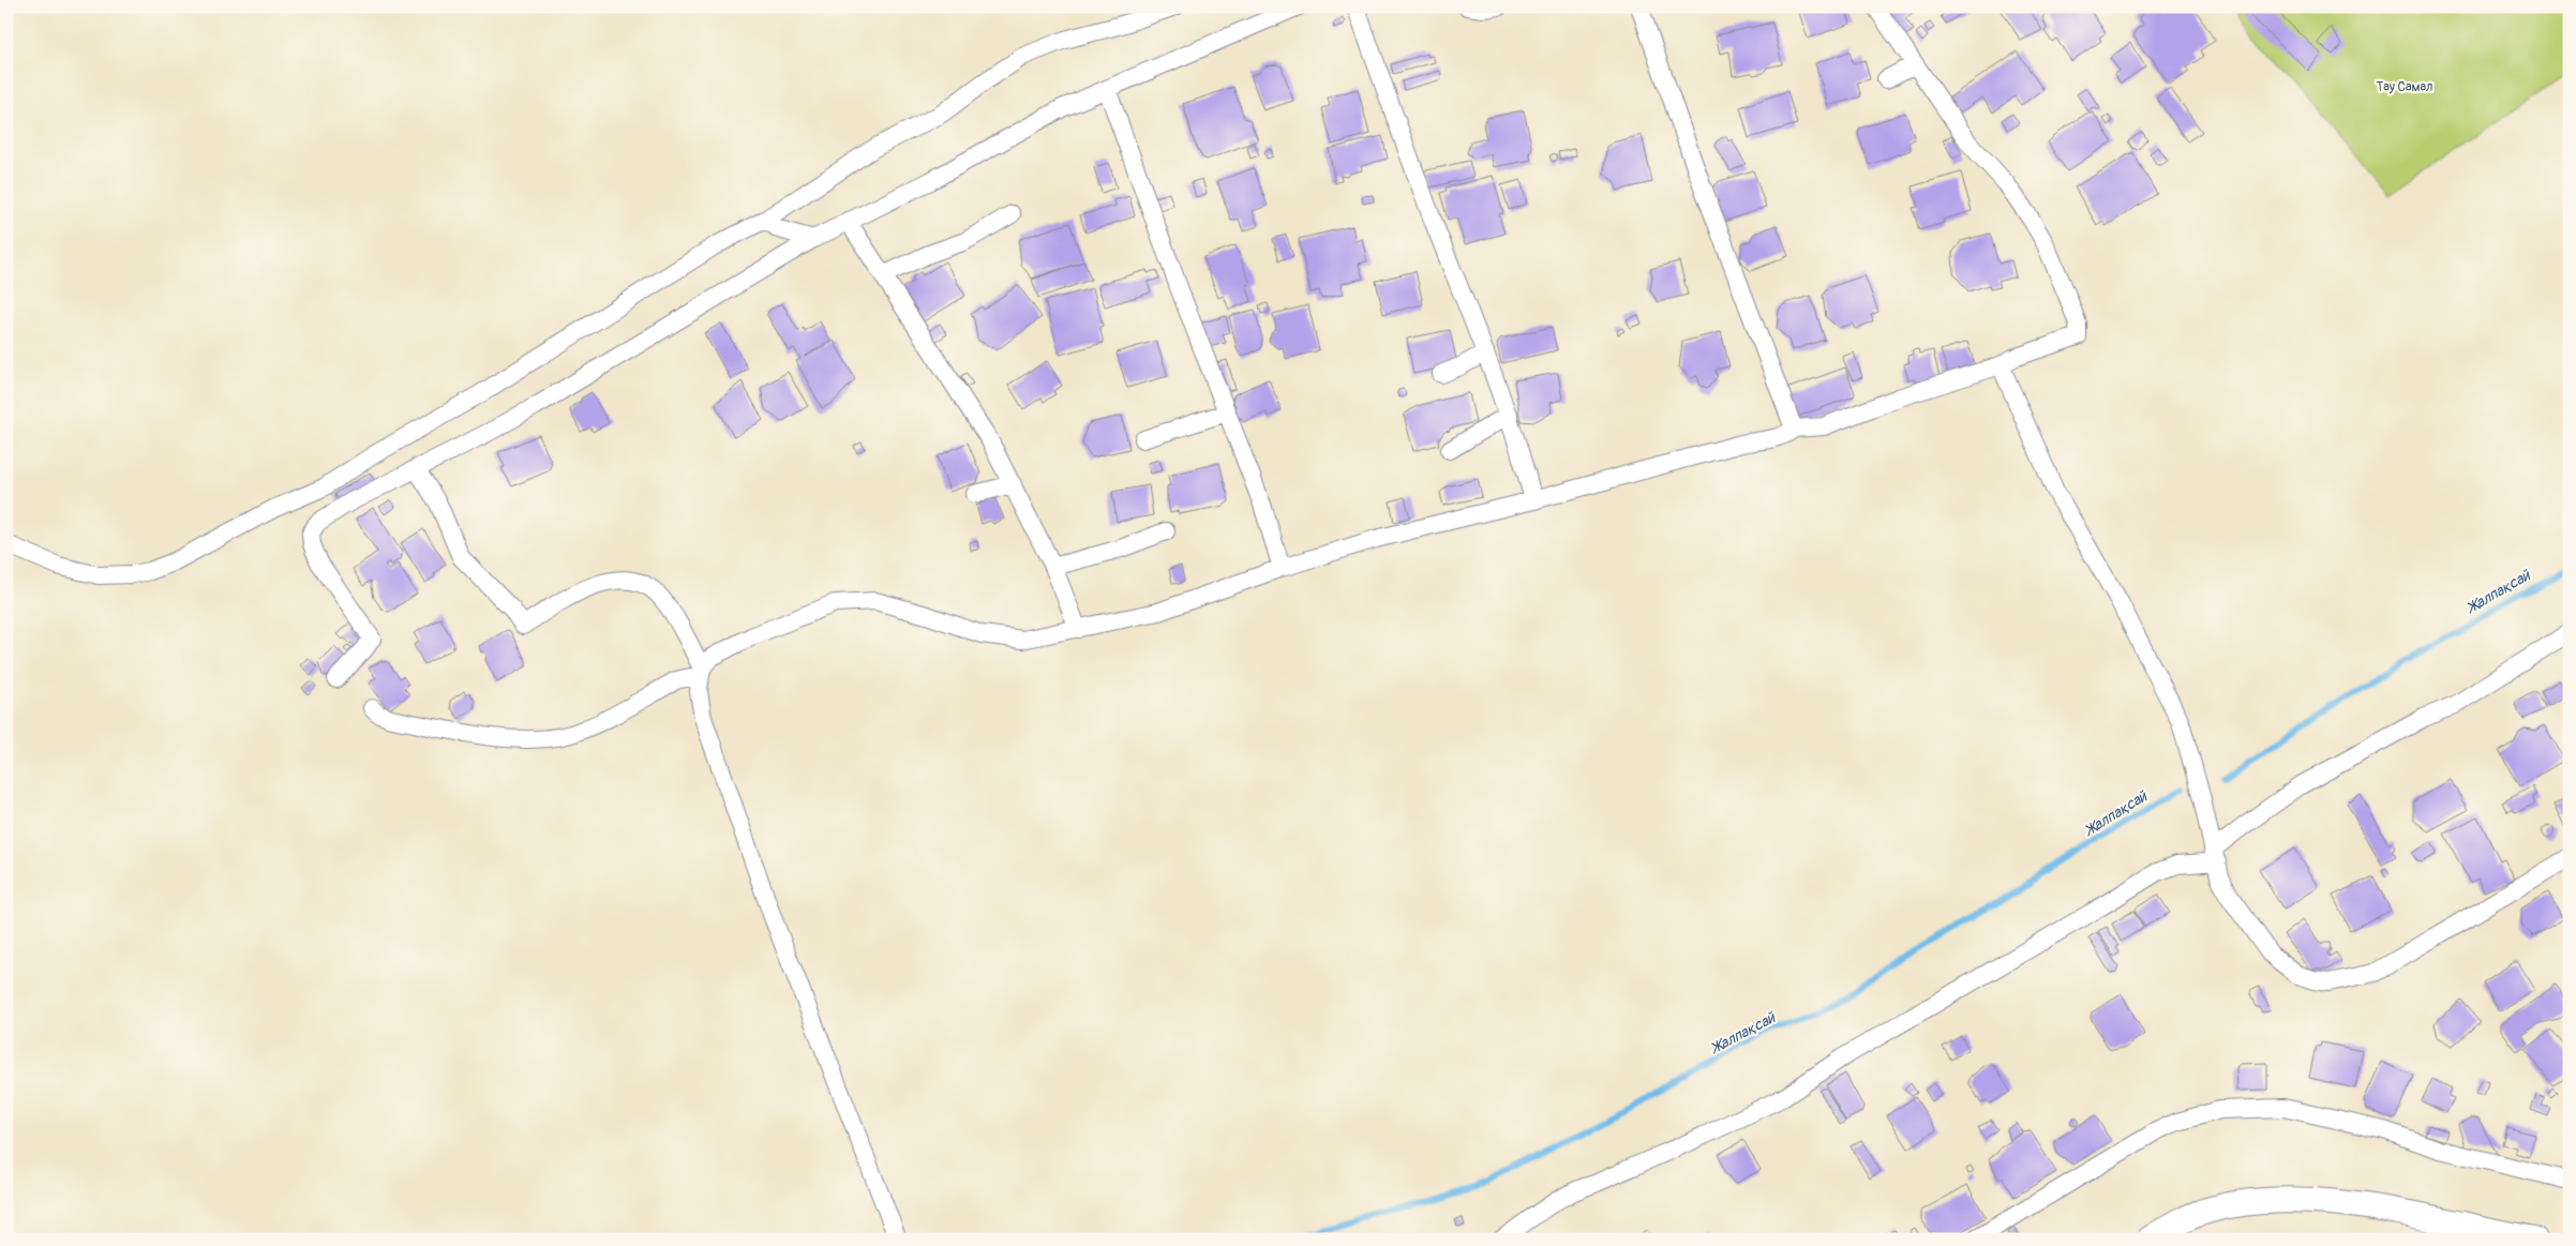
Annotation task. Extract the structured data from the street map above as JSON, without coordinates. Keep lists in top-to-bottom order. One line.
{"water":["Жалпақсай"],"parks":["Тау Самал"]}
